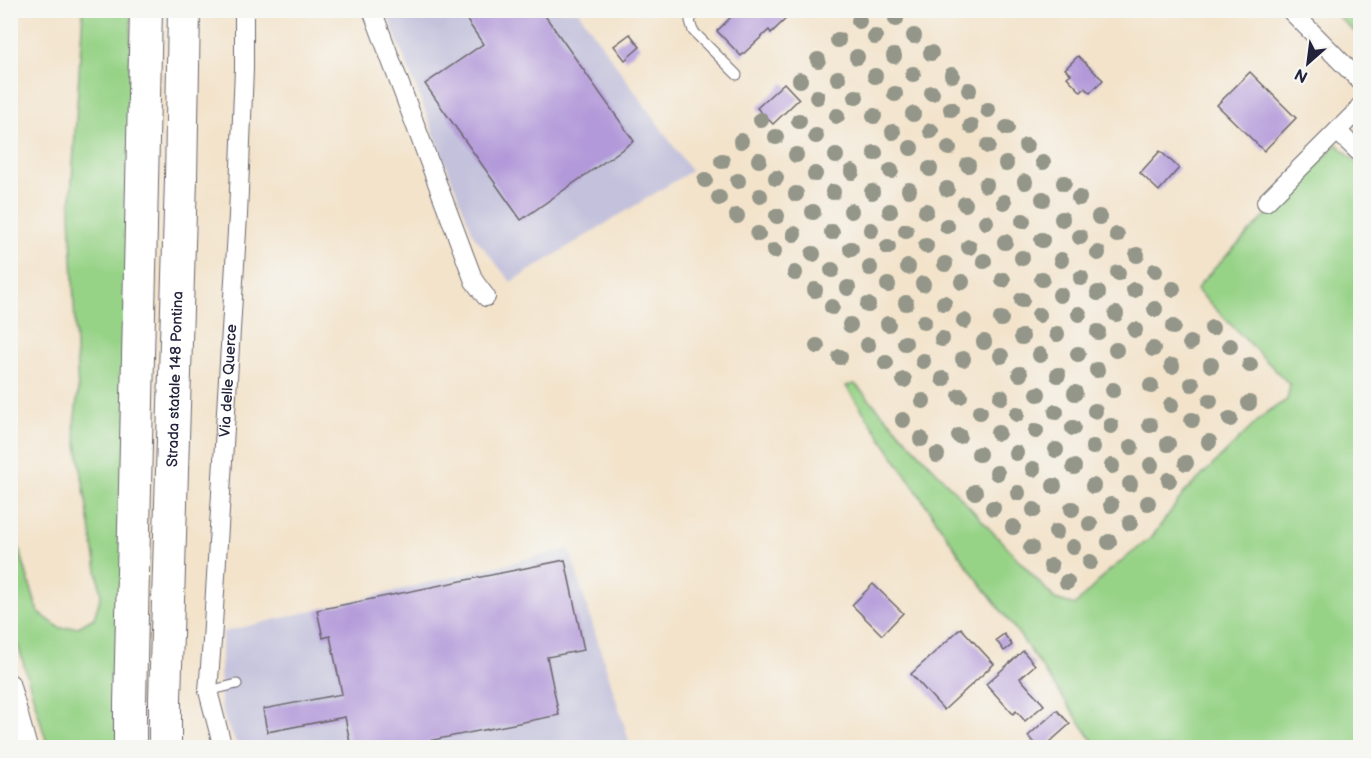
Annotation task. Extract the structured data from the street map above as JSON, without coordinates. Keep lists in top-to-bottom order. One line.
{"streets":{"highway":["Strada statale 148 Pontina"],"street":["Via delle Querce"]},"north":"bottom left"}
